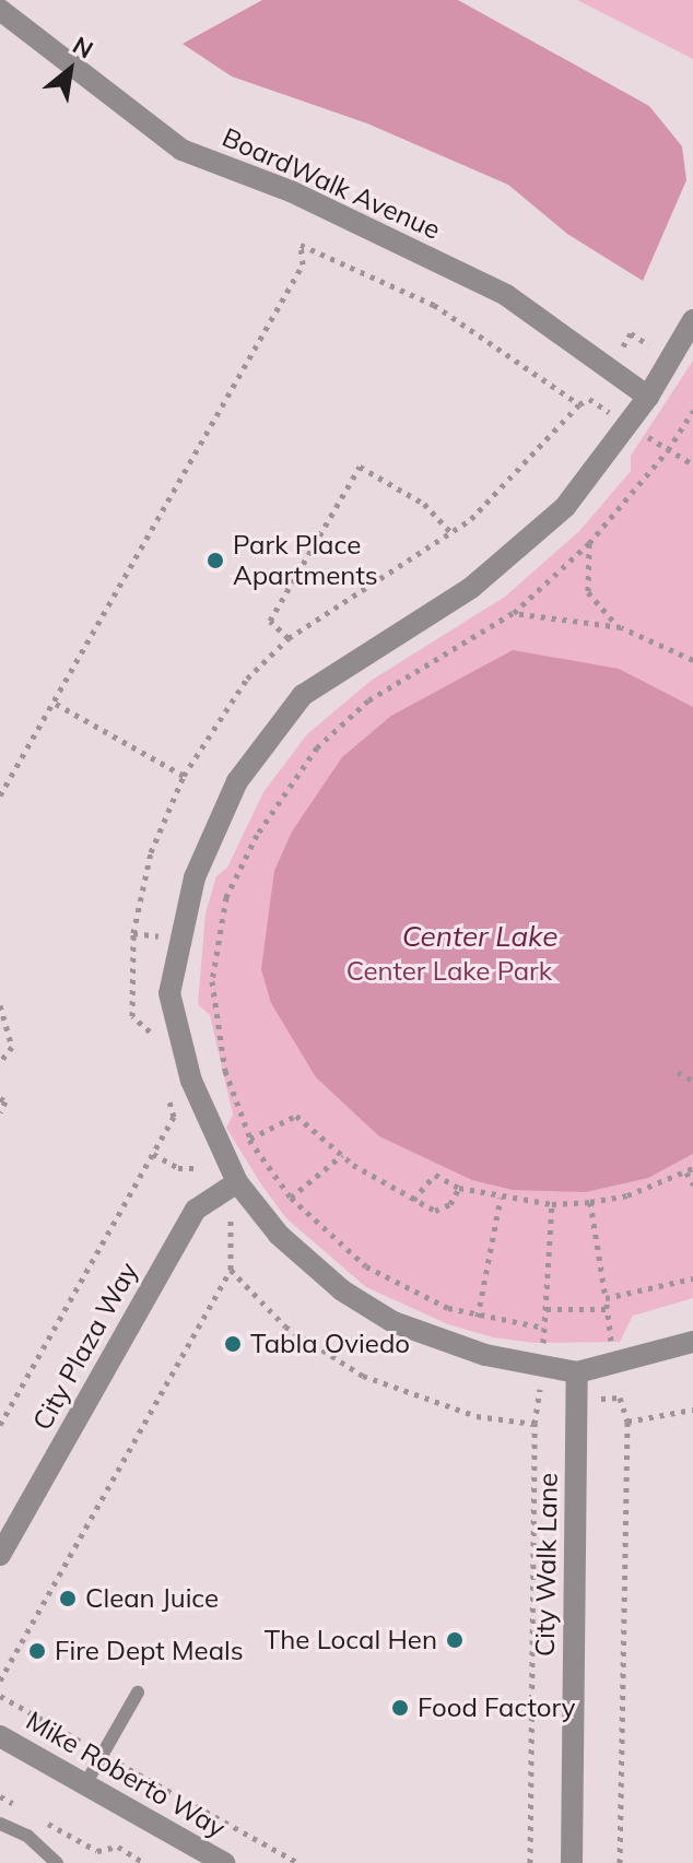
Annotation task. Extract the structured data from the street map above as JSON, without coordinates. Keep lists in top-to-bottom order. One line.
{"streets":{"street":["BoardWalk Avenue","City Plaza Way","City Walk Lane","Mike Roberto Way"]},"water":["Center Lake"],"parks":["Center Lake Park"],"places":["Park Place Apartments","Tabla Oviedo","Clean Juice","The Local Hen","Fire Dept Meals","Food Factory"],"north":"top right"}
